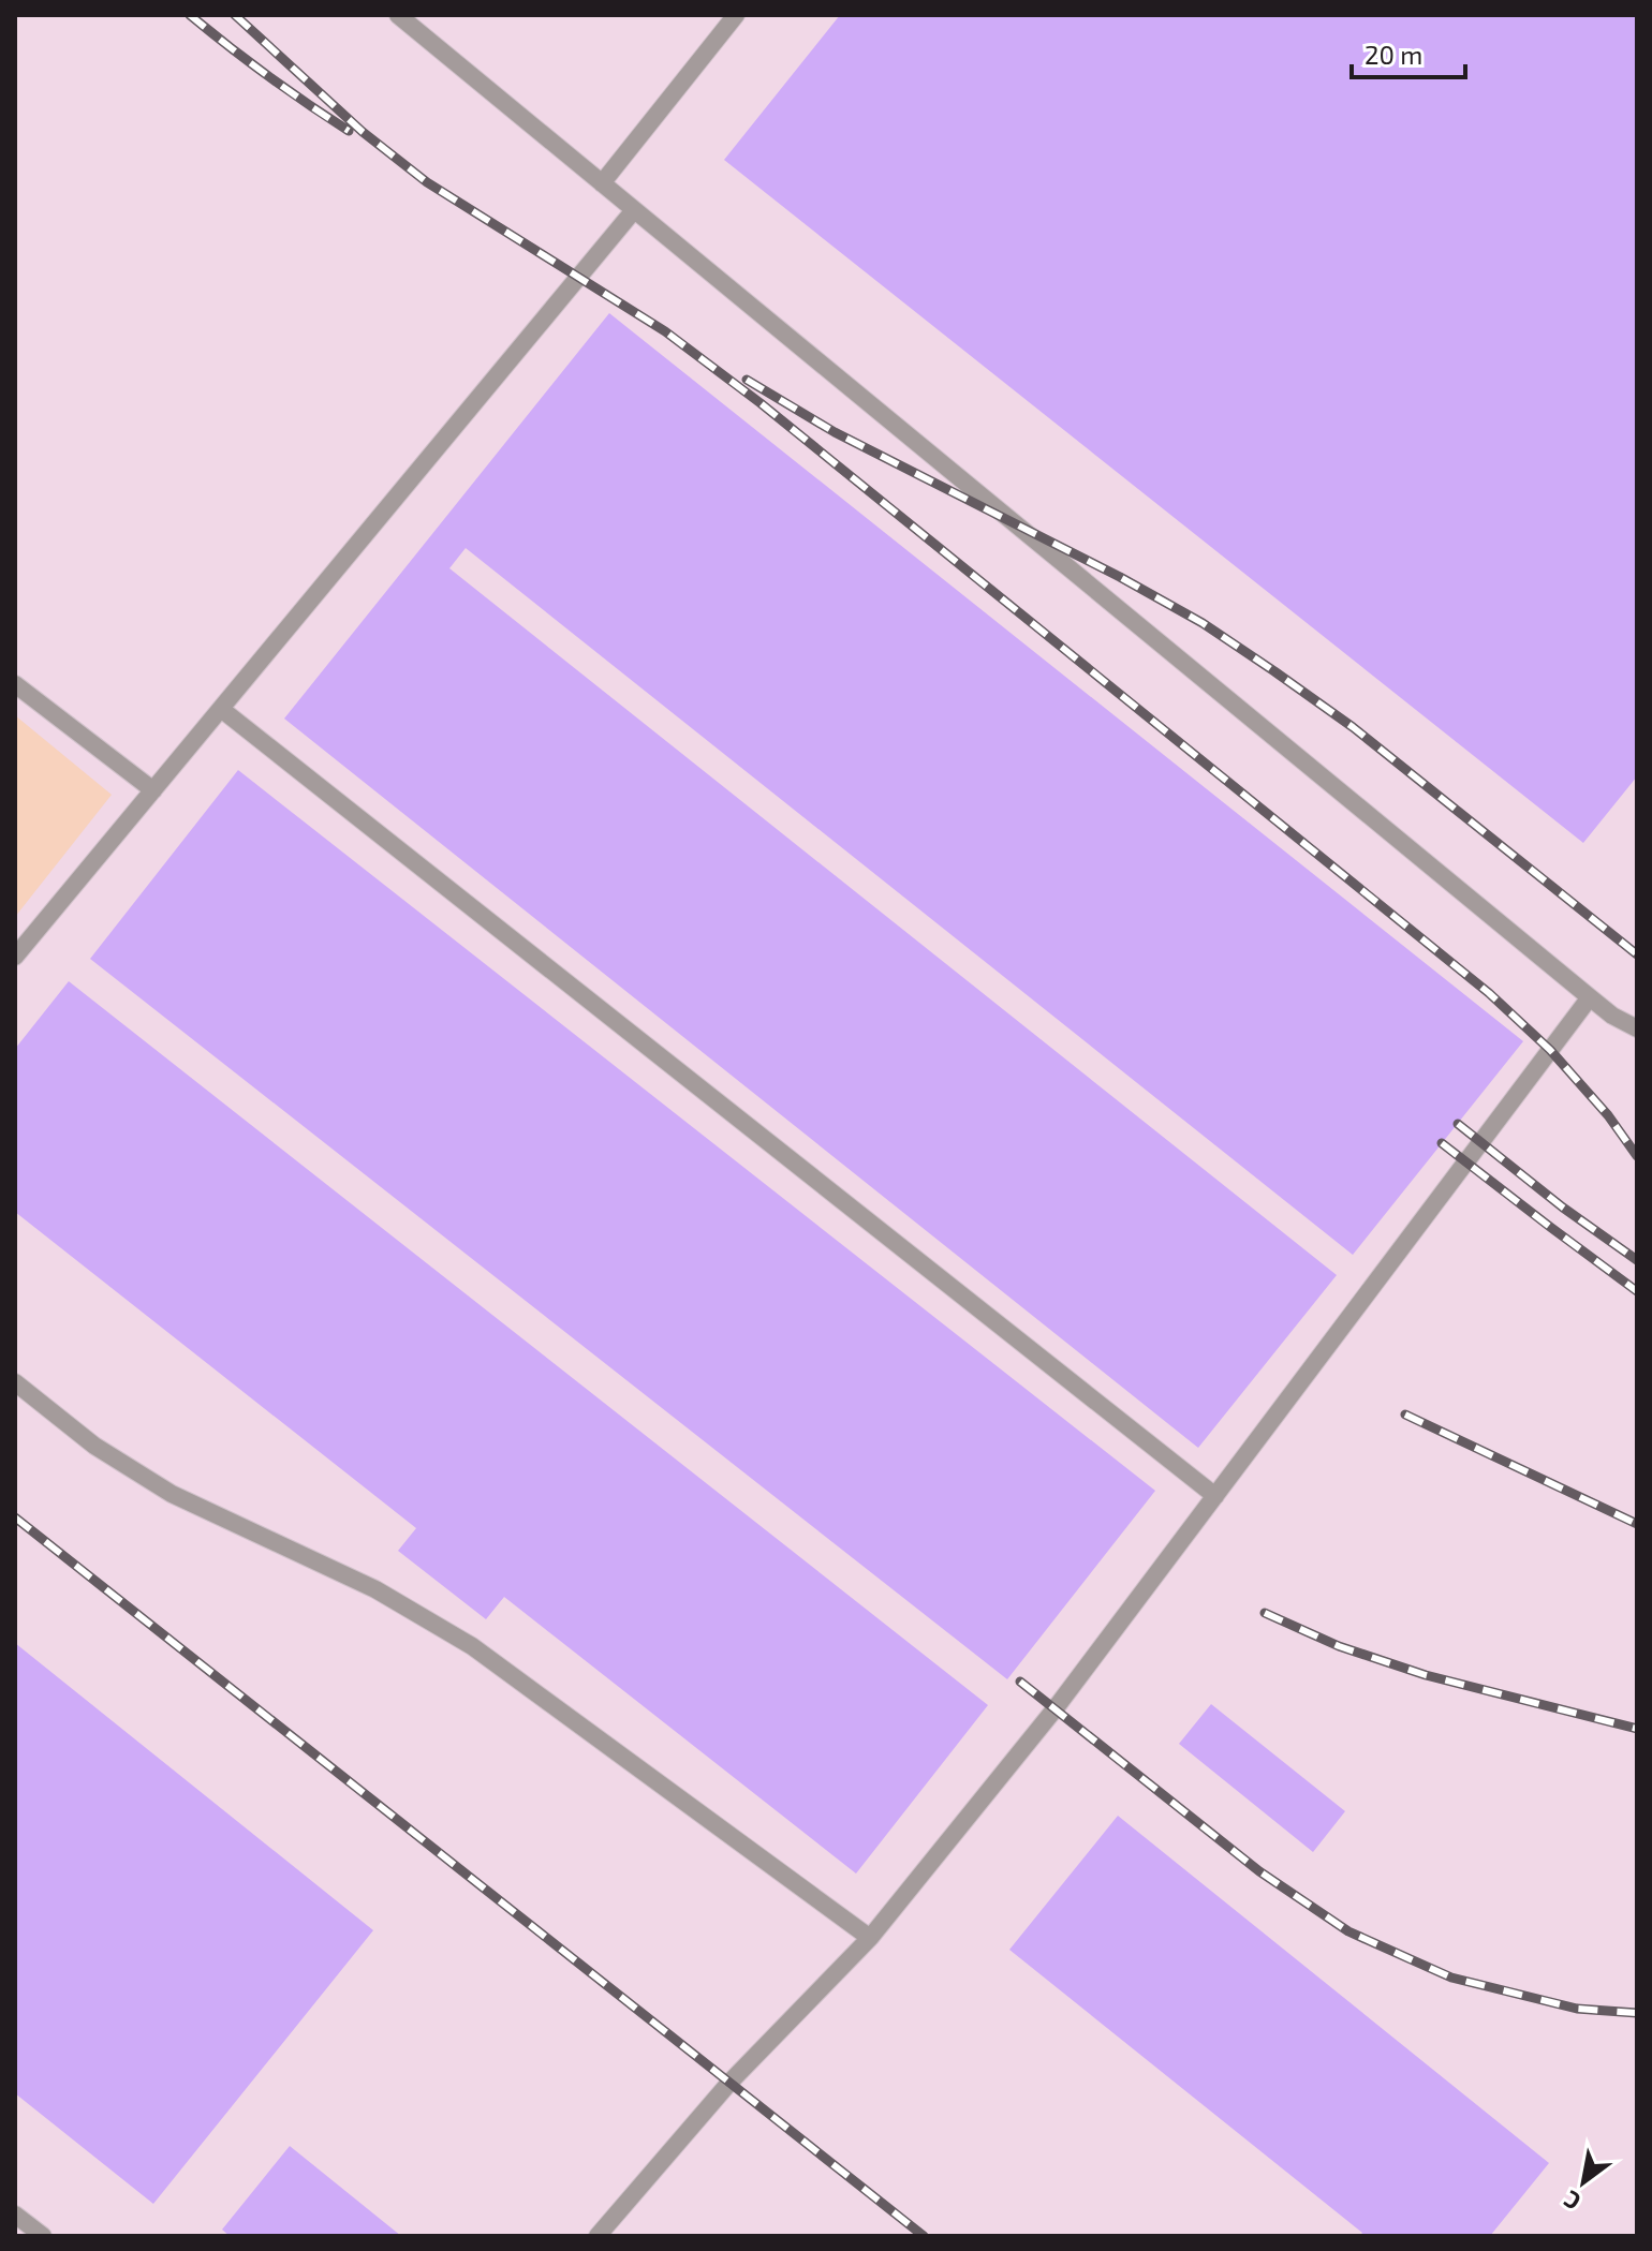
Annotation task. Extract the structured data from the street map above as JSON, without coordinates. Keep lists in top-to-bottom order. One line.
{"scale_bar":"20 m","north":"bottom left"}
